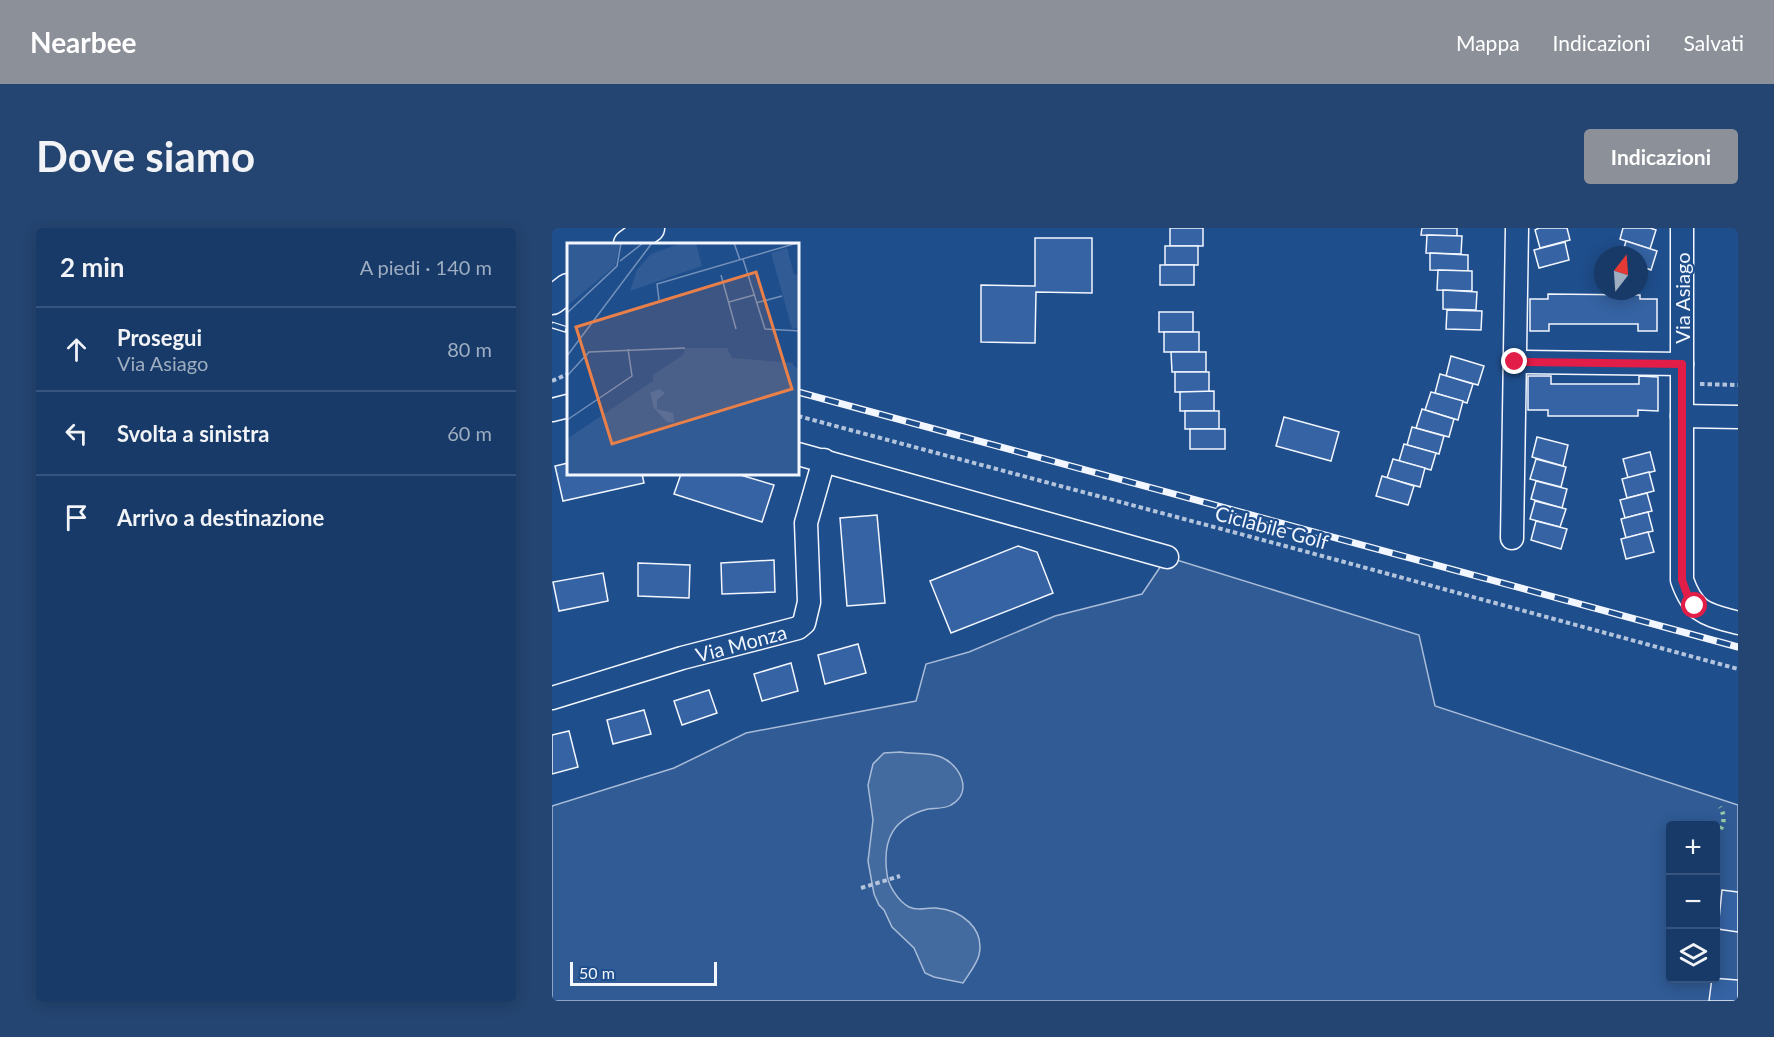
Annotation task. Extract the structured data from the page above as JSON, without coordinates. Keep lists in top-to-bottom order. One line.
{"streets":{"street":["Via Asiago","Via Monza"],"path":["Ciclabile Golf"]},"scale_bar":"50 m","north":"top","page":{"header":"Nearbee","nav":["Mappa","Indicazioni","Salvati"],"buttons":"Indicazioni","title":"Dove siamo","heading":["2 min","A piedi · 140 m"],"list":[["Prosegui","Via Asiago","80 m"],["Svolta a sinistra","60 m"],"Arrivo a destinazione"],"map_buttons":["+","−"],"scale":"50 m"}}
